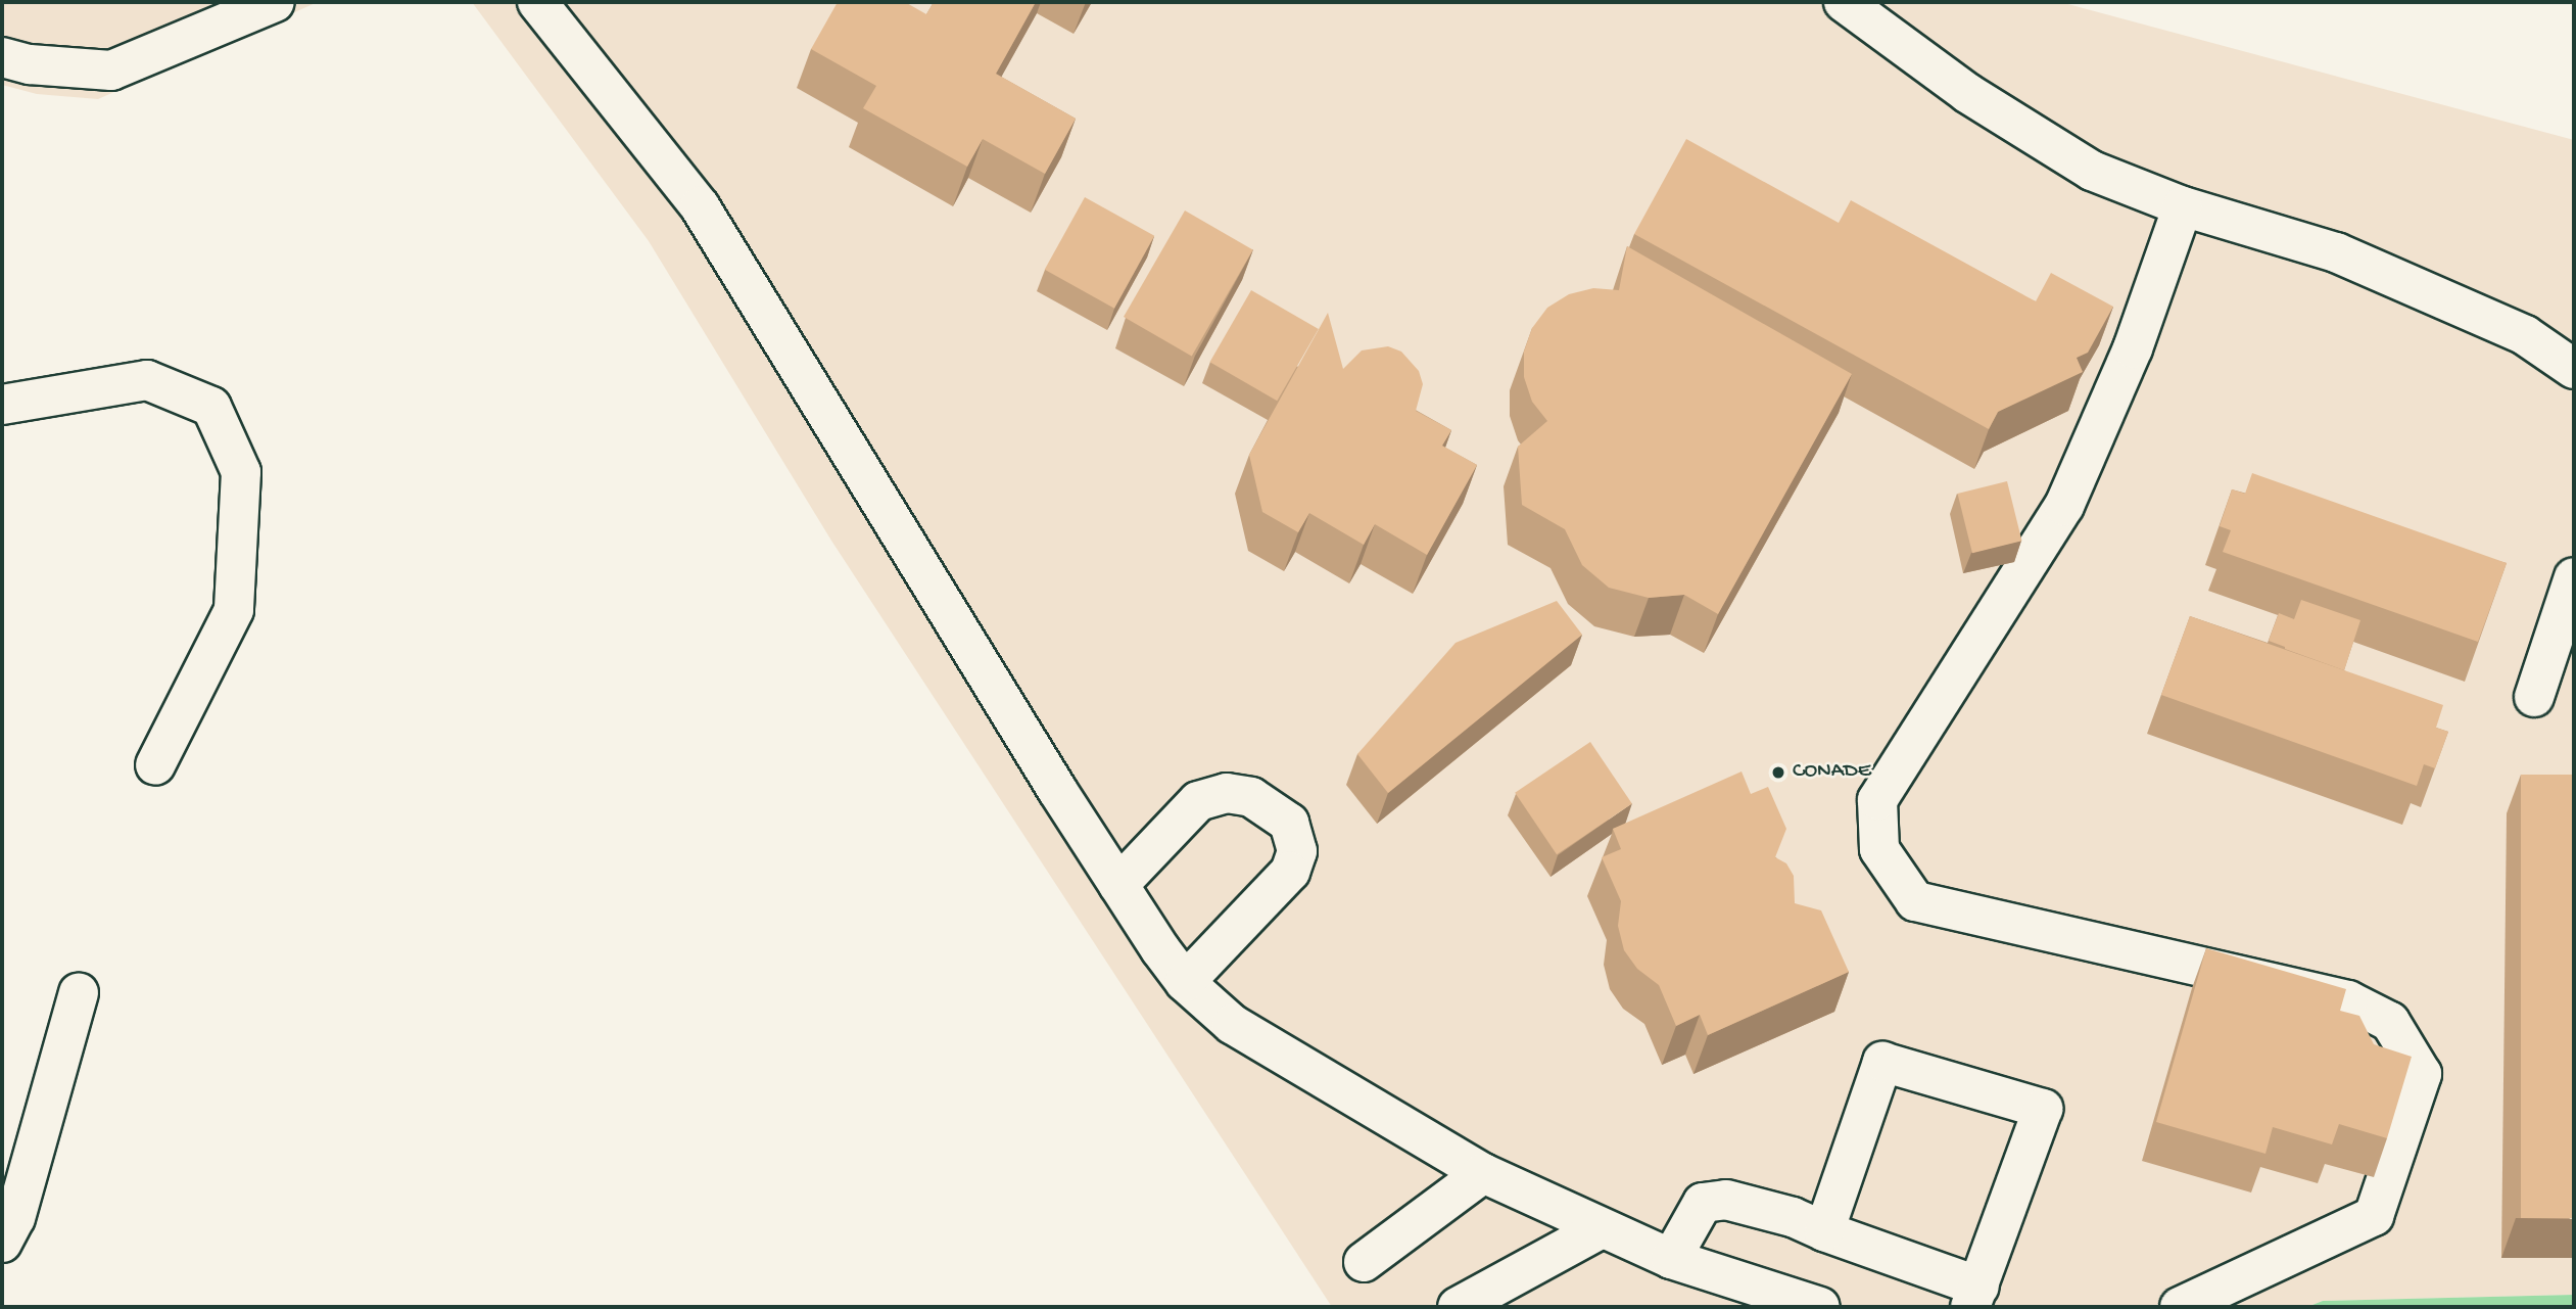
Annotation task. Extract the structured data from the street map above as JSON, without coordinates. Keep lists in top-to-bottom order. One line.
{"places":["CONADE"]}
